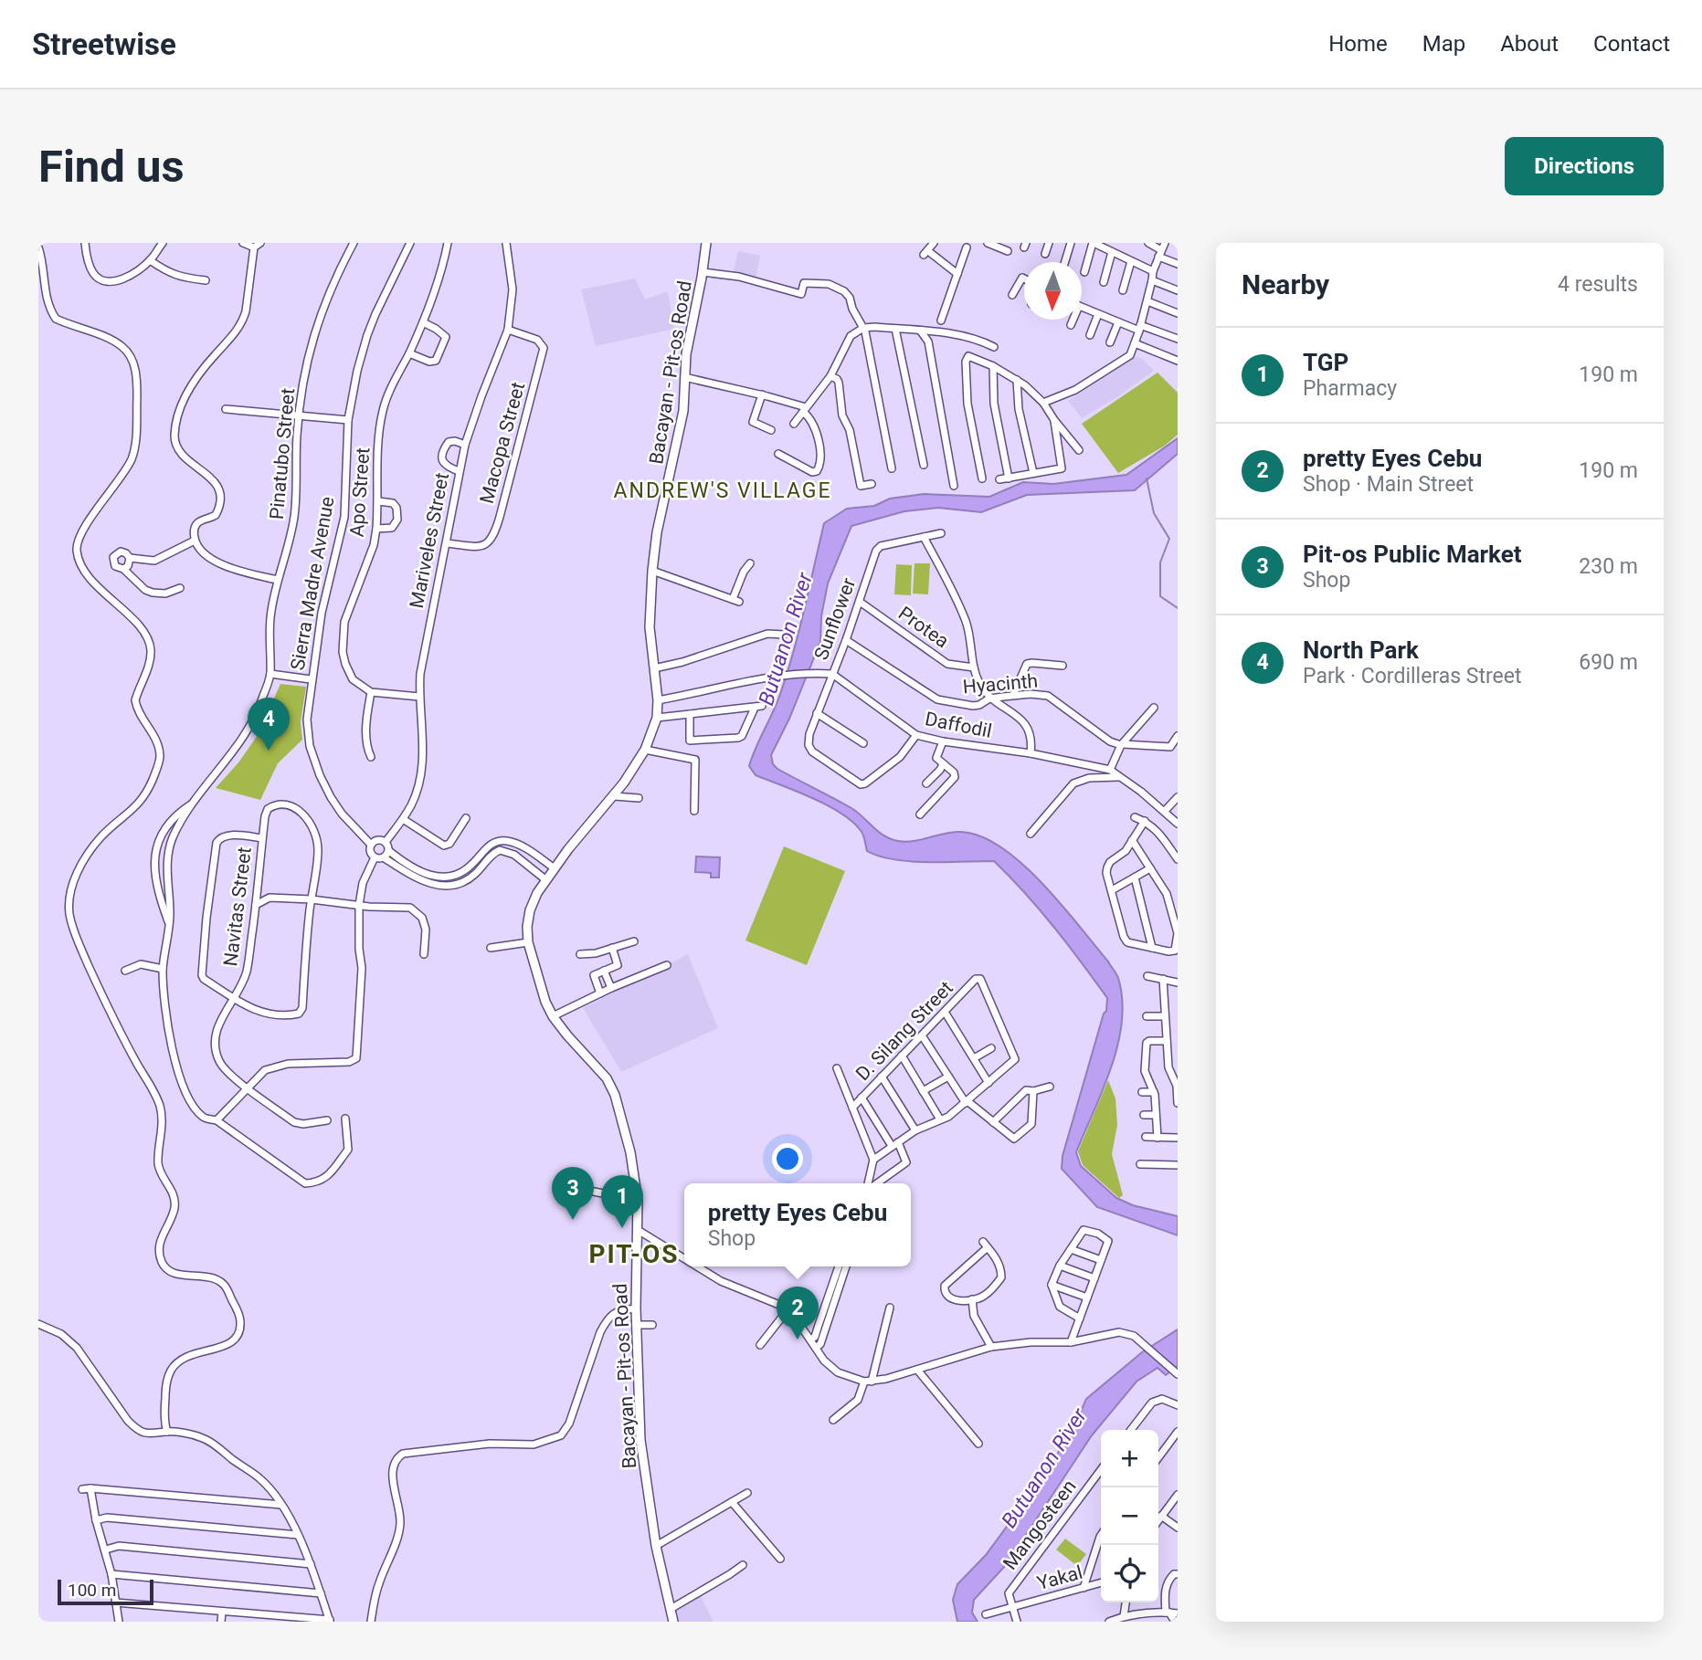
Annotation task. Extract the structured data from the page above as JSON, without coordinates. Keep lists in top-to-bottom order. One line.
{"streets":{"main road":["Bacayan - Pit-os Road"],"street":["Macopa Street","Pinatubo Street","Apo Street","Mariveles Street","Sierra Madre Avenue","Sunflower","Protea","Hyacinth","Daffodil","Navitas Street","D. Silang Street","Mangosteen","Yakal"]},"crossings":[["Macopa Street","Mariveles Street"],["Mariveles Street","Sierra Madre Avenue"],["Sunflower","Protea"],["Sunflower","Hyacinth"],["Sunflower","Daffodil"],["Mangosteen","Yakal"]],"districts":["ANDREW'S VILLAGE","PIT-OS"],"water":["Butuanon River"],"scale_bar":"100 m","north":"bottom","page":{"header":"Streetwise","nav":["Home","Map","About","Contact"],"buttons":"Directions","title":"Find us","heading":["Nearby","4 results"],"list":[{"mark":"1","name":"TGP","note":"Pharmacy","value":"190 m"},{"mark":"2","name":"pretty Eyes Cebu","note":"Shop · Main Street","value":"190 m"},{"mark":"3","name":"Pit-os Public Market","note":"Shop","value":"230 m"},{"mark":"4","name":"North Park","note":"Park · Cordilleras Street","value":"690 m"}],"pins":["4","3","1","2"],"popup":["pretty Eyes Cebu","Shop"],"map_buttons":["+","−"],"scale":"100 m"}}
